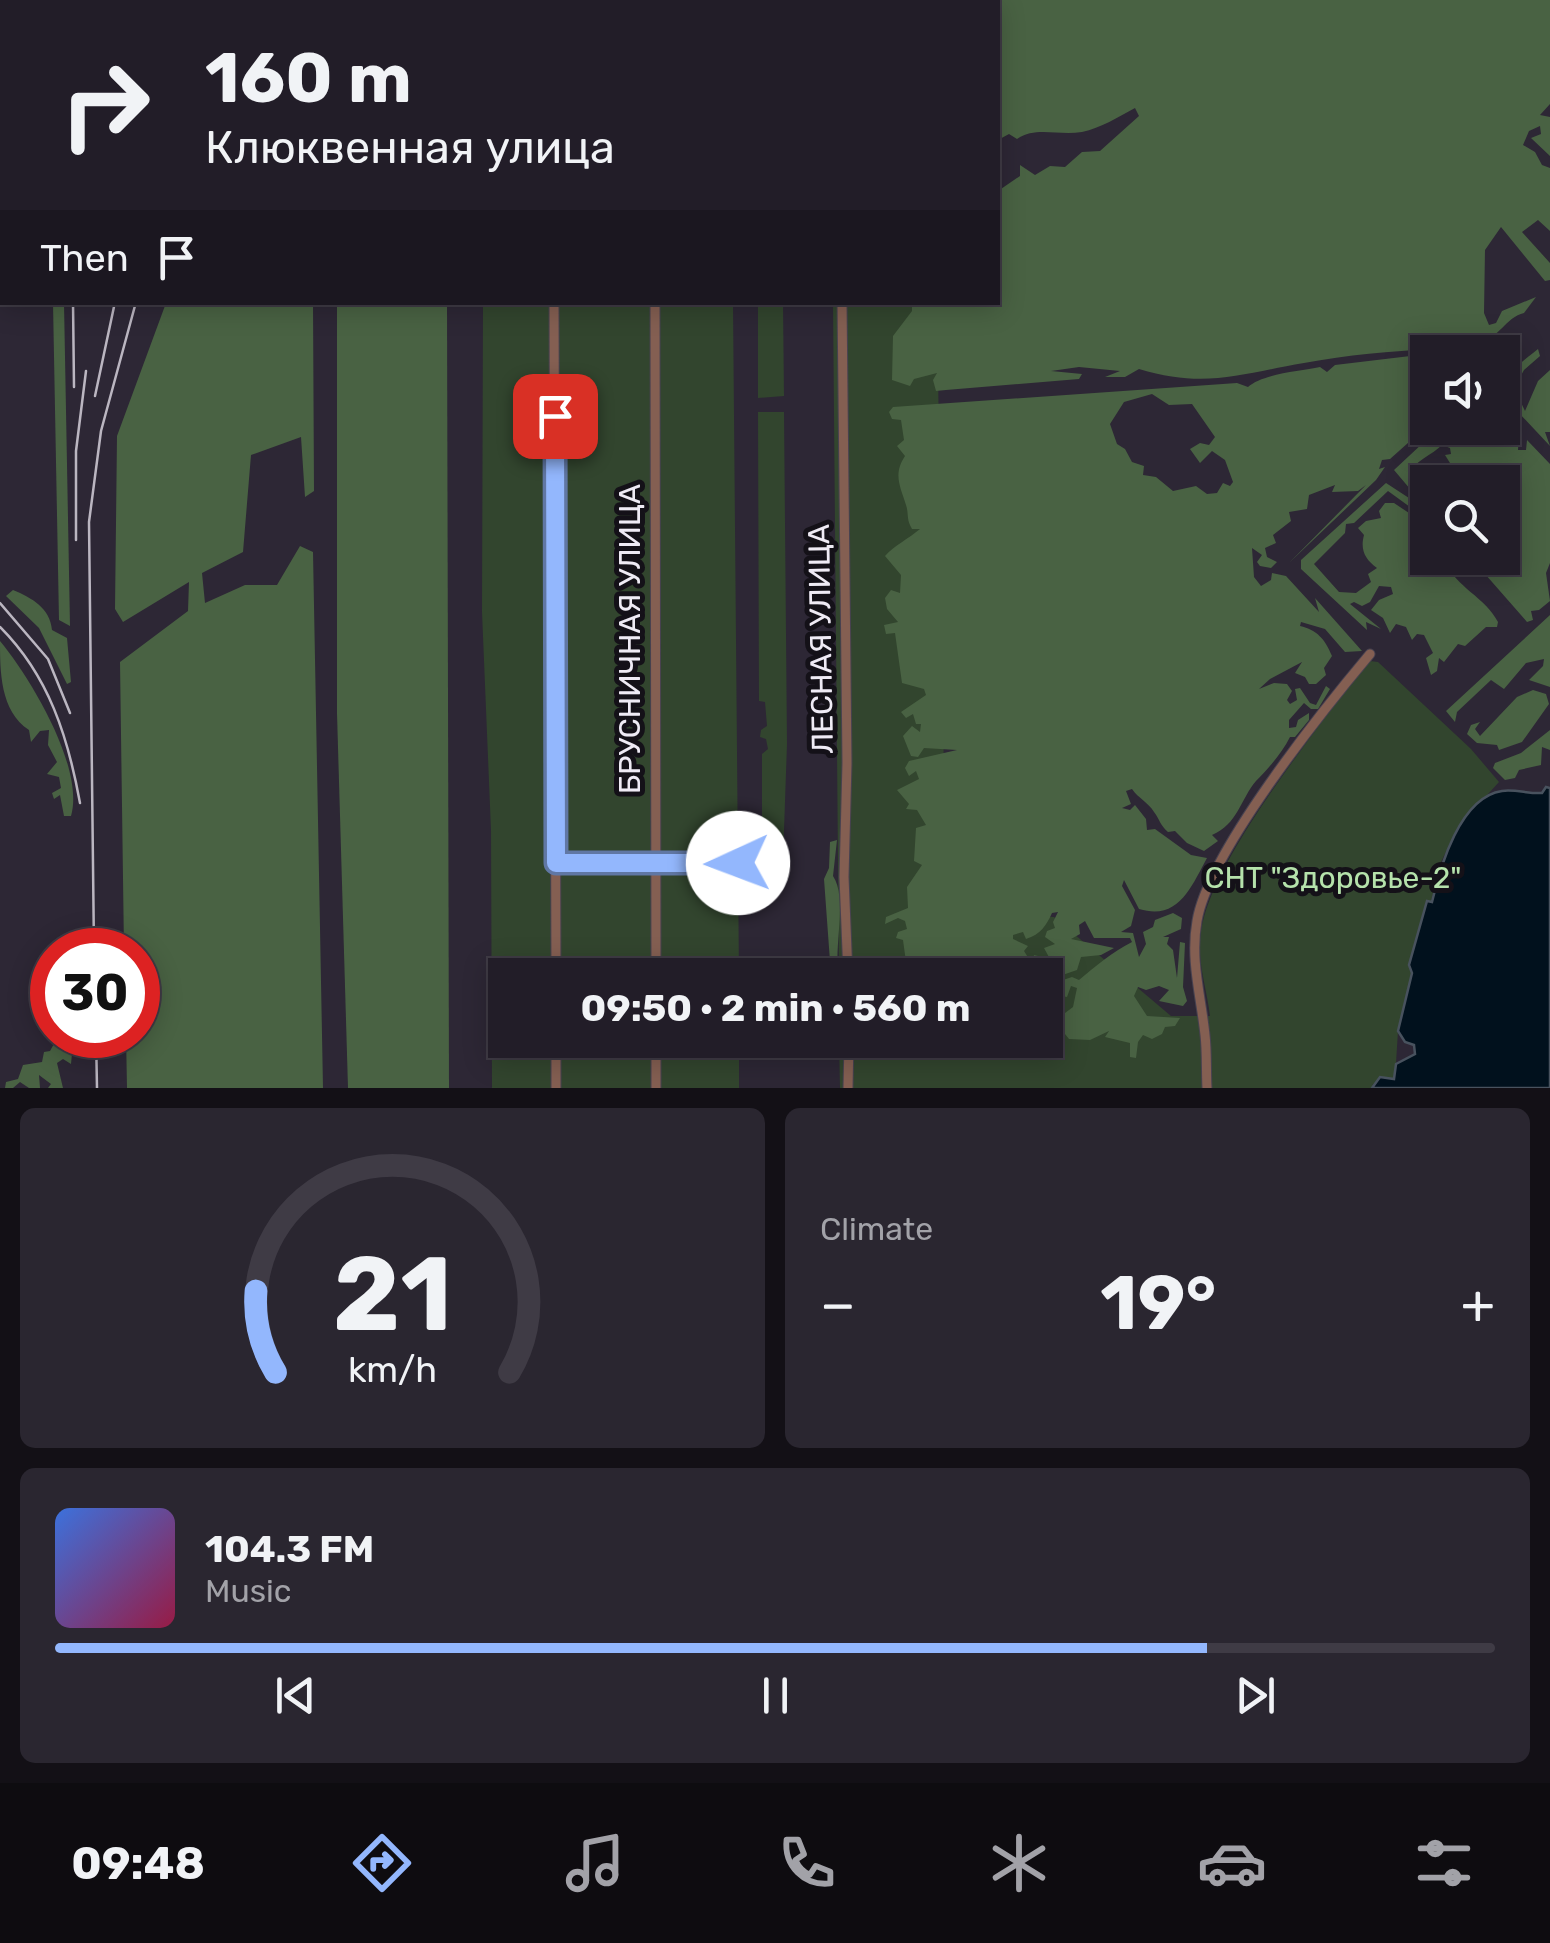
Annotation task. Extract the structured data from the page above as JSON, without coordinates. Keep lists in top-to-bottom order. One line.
{"streets":{"street":["БРУСНИЧНАЯ УЛИЦА","ЛЕСНАЯ УЛИЦА"]},"parks":["СНТ \"Здоровье-2\""],"page":{"turn":["160 m","Клюквенная улица"],"then":"Then","limit":"30","trip":"09:50 · 2 min · 560 m","tile":"Climate","heat":["−","19°","+"],"song":["104.3 FM","Music"],"tabs":"09:48","gauge":["21","km/h"]}}
